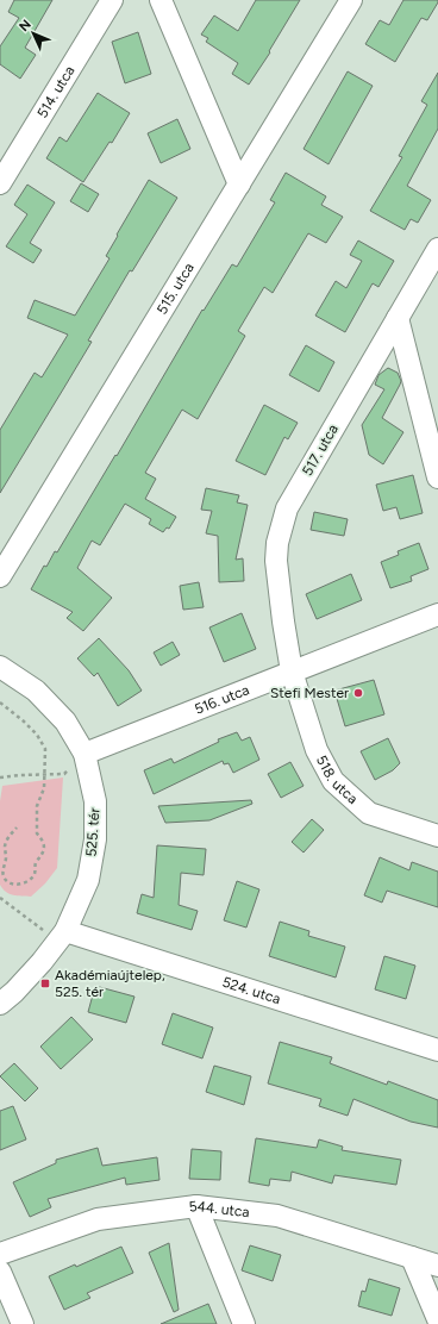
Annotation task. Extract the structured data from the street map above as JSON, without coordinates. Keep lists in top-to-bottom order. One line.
{"streets":{"street":["514. utca","515. utca","517. utca","516. utca","518. utca","525. tér","524. utca","544. utca"]},"crossings":[["517. utca","516. utca"],["517. utca","518. utca"],["516. utca","518. utca"],["516. utca","525. tér"],["525. tér","524. utca"]],"places":{"other":["Stefi Mester"],"transit":["Akadémiaújtelep, 525. tér"]},"north":"top left"}
